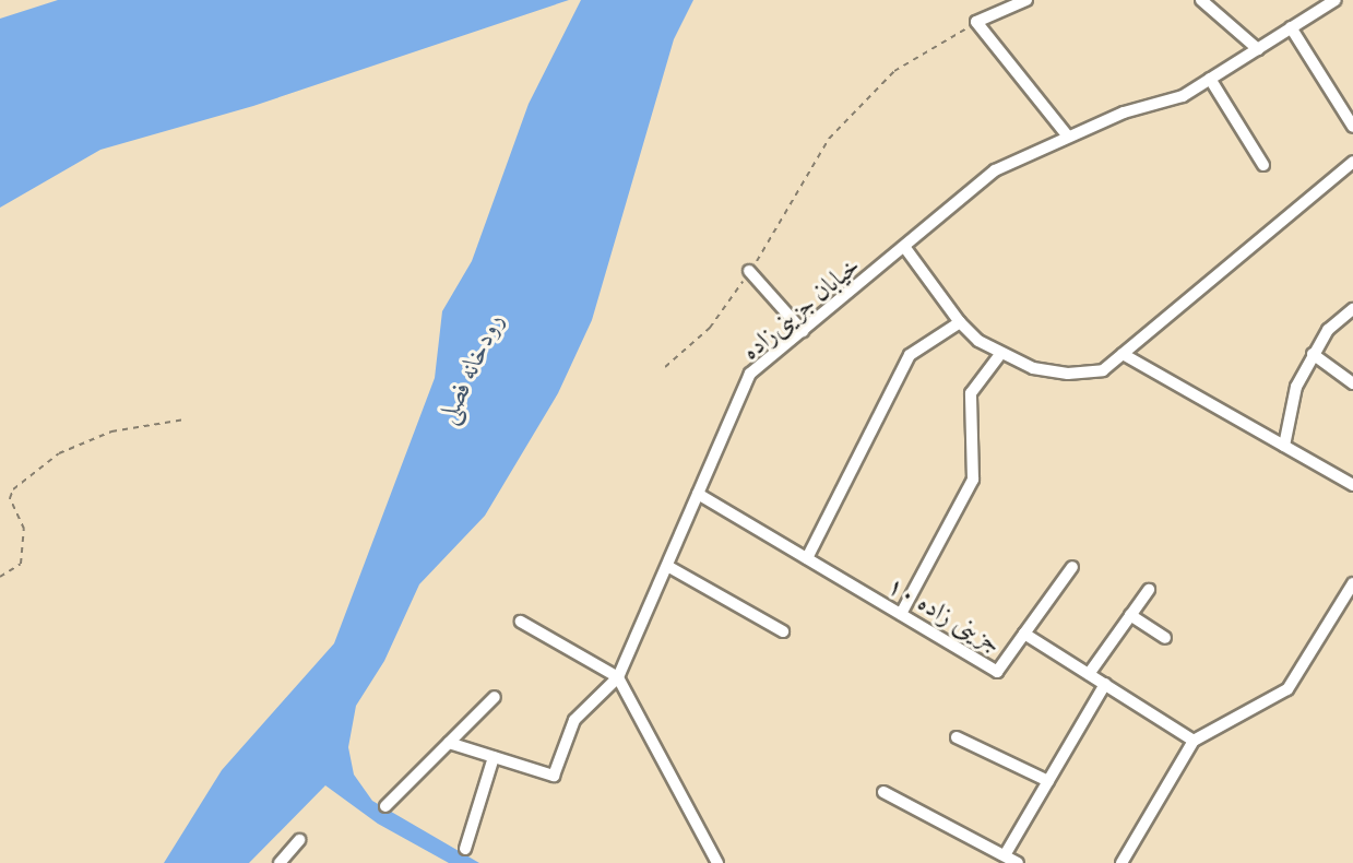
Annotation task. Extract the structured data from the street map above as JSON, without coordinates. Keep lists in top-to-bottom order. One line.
{"streets":{"street":["خیابان جزینی‌زاده","جزینی زاده ۱۰"]},"crossings":[["خیابان جزینی‌زاده","جزینی زاده ۱۰"]],"water":["رودخانه فصلی"]}
